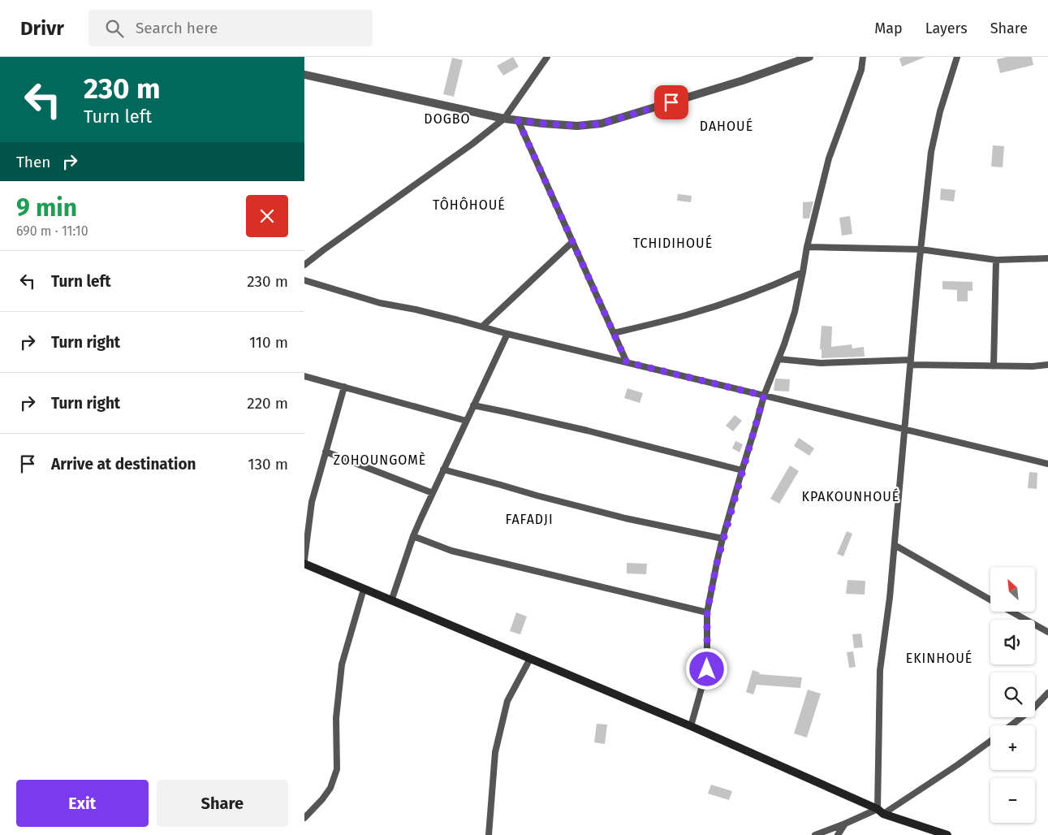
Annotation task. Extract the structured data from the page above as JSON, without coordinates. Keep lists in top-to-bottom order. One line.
{"districts":["DOGBO","DAHOUÉ","TÔHÔHOUÉ","TCHIDIHOUÉ","ZOHOUNGOMÈ","KPAKOUNHOUÉ","FAFADJI","EKINHOUÉ"],"north":"top left","page":{"header":"Drivr","search":"Search here","nav":["Map","Layers","Share"],"turn":["230 m","Turn left"],"then":"Then","heading":["9 min","690 m · 11:10"],"list":[{"name":"Turn left","value":"230 m"},{"name":"Turn right","value":"110 m"},{"name":"Turn right","value":"220 m"},{"name":"Arrive at destination","value":"130 m"}],"map_buttons":["+","−"],"buttons":["Exit","Share"]}}
